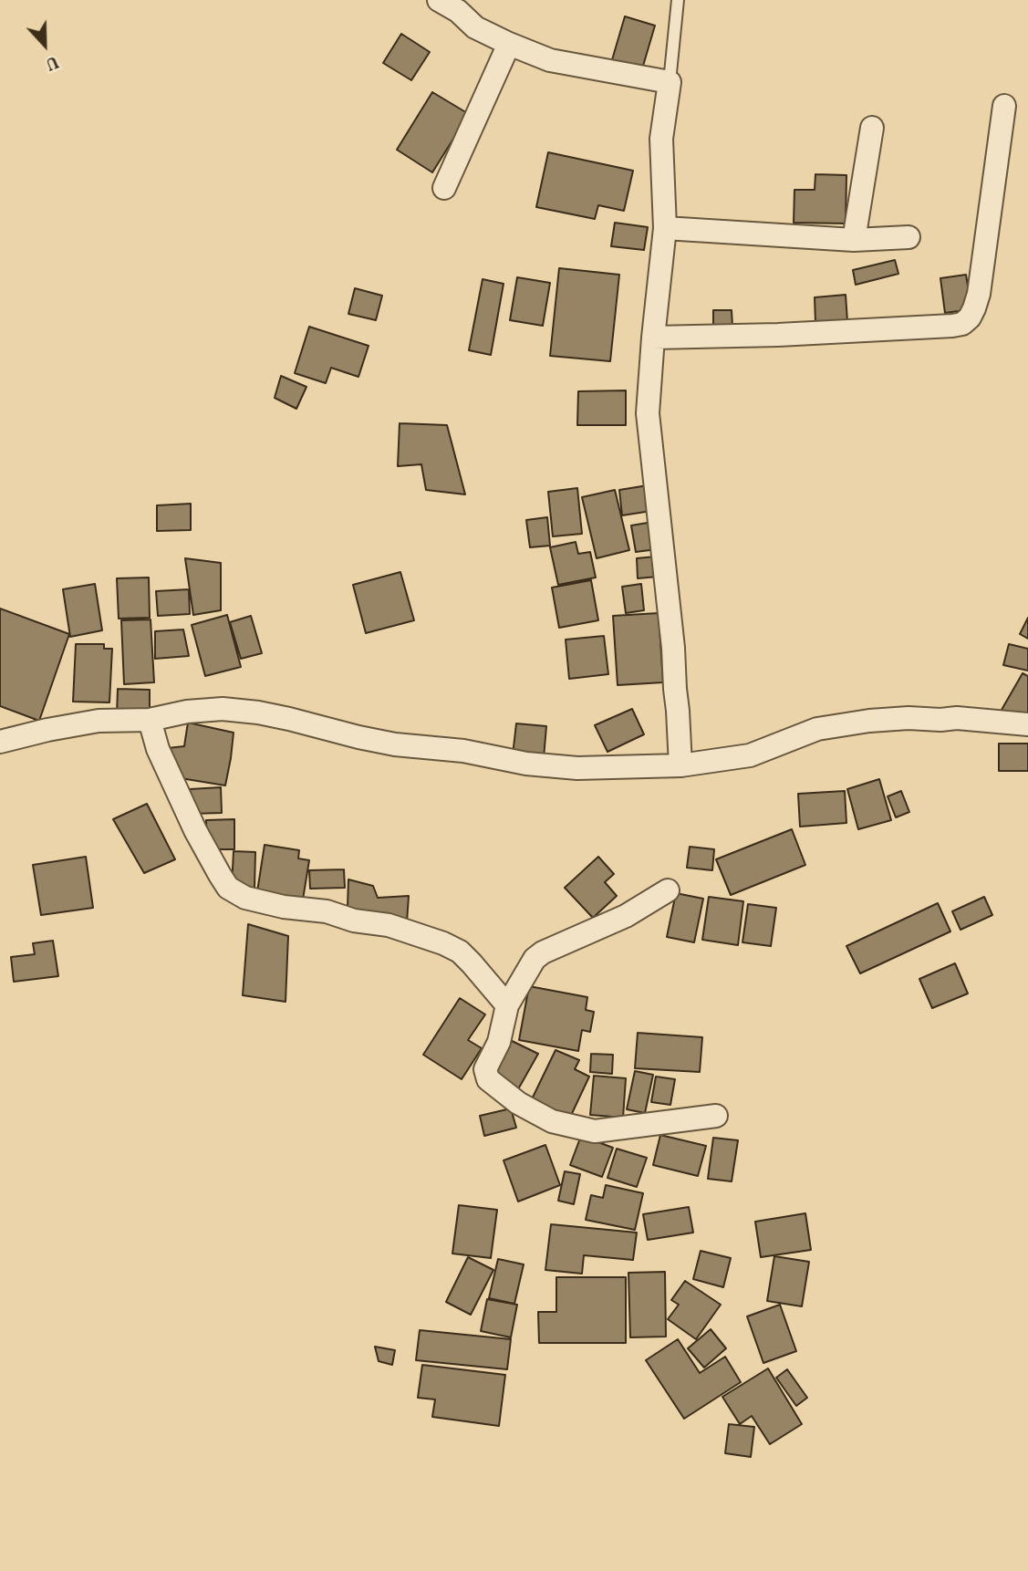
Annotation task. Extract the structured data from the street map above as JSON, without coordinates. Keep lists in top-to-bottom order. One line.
{"north":"bottom"}
